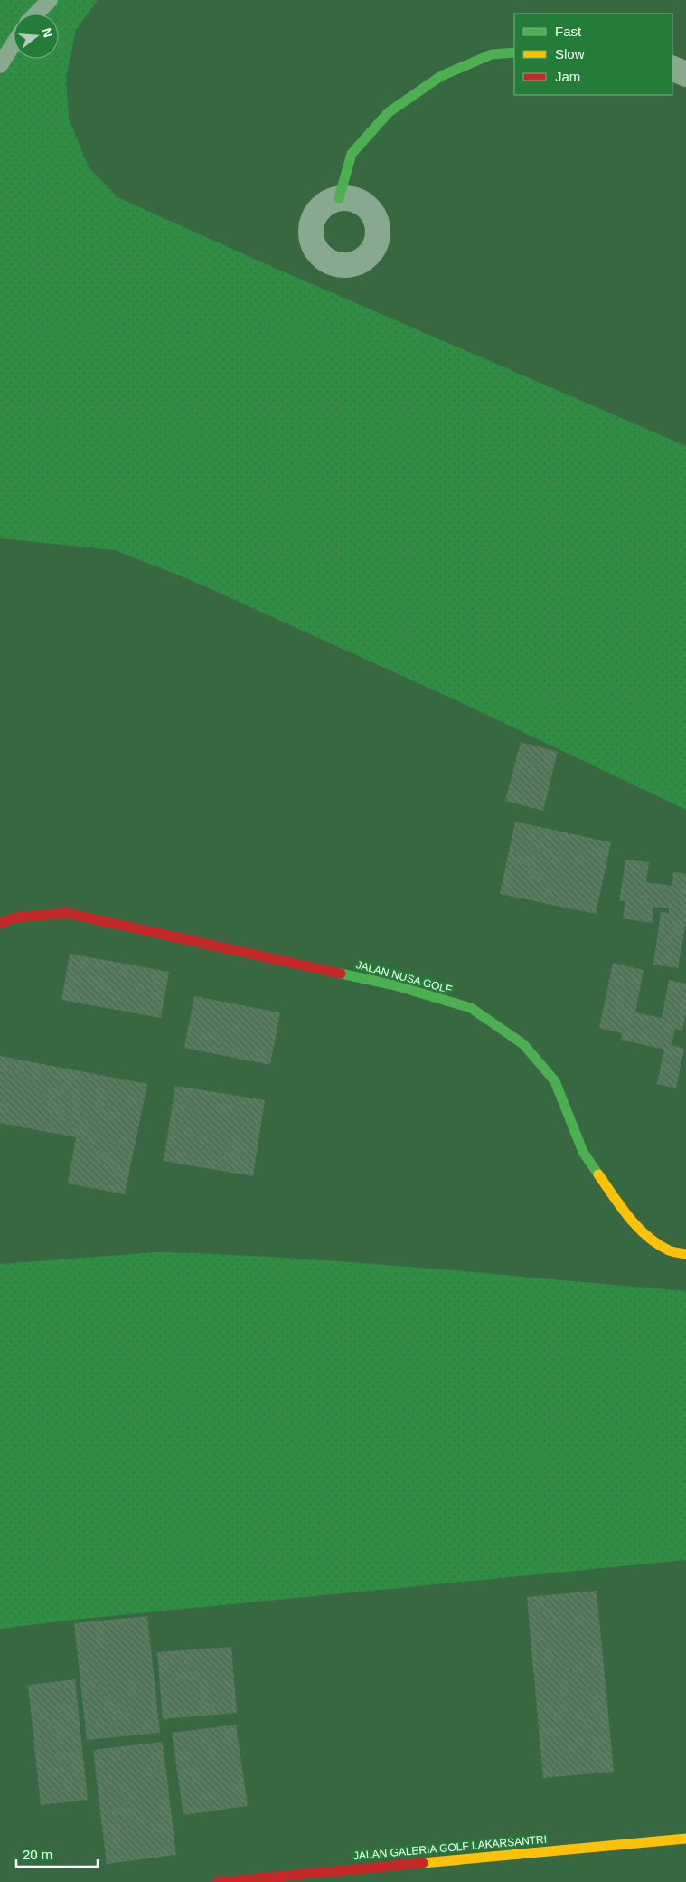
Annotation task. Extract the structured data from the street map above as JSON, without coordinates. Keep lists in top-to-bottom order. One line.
{"streets":{"street":["JALAN NUSA GOLF","JALAN GALERIA GOLF LAKARSANTRI"]},"legend":["Fast","Slow","Jam"],"scale_bar":"20 m","north":"right"}
